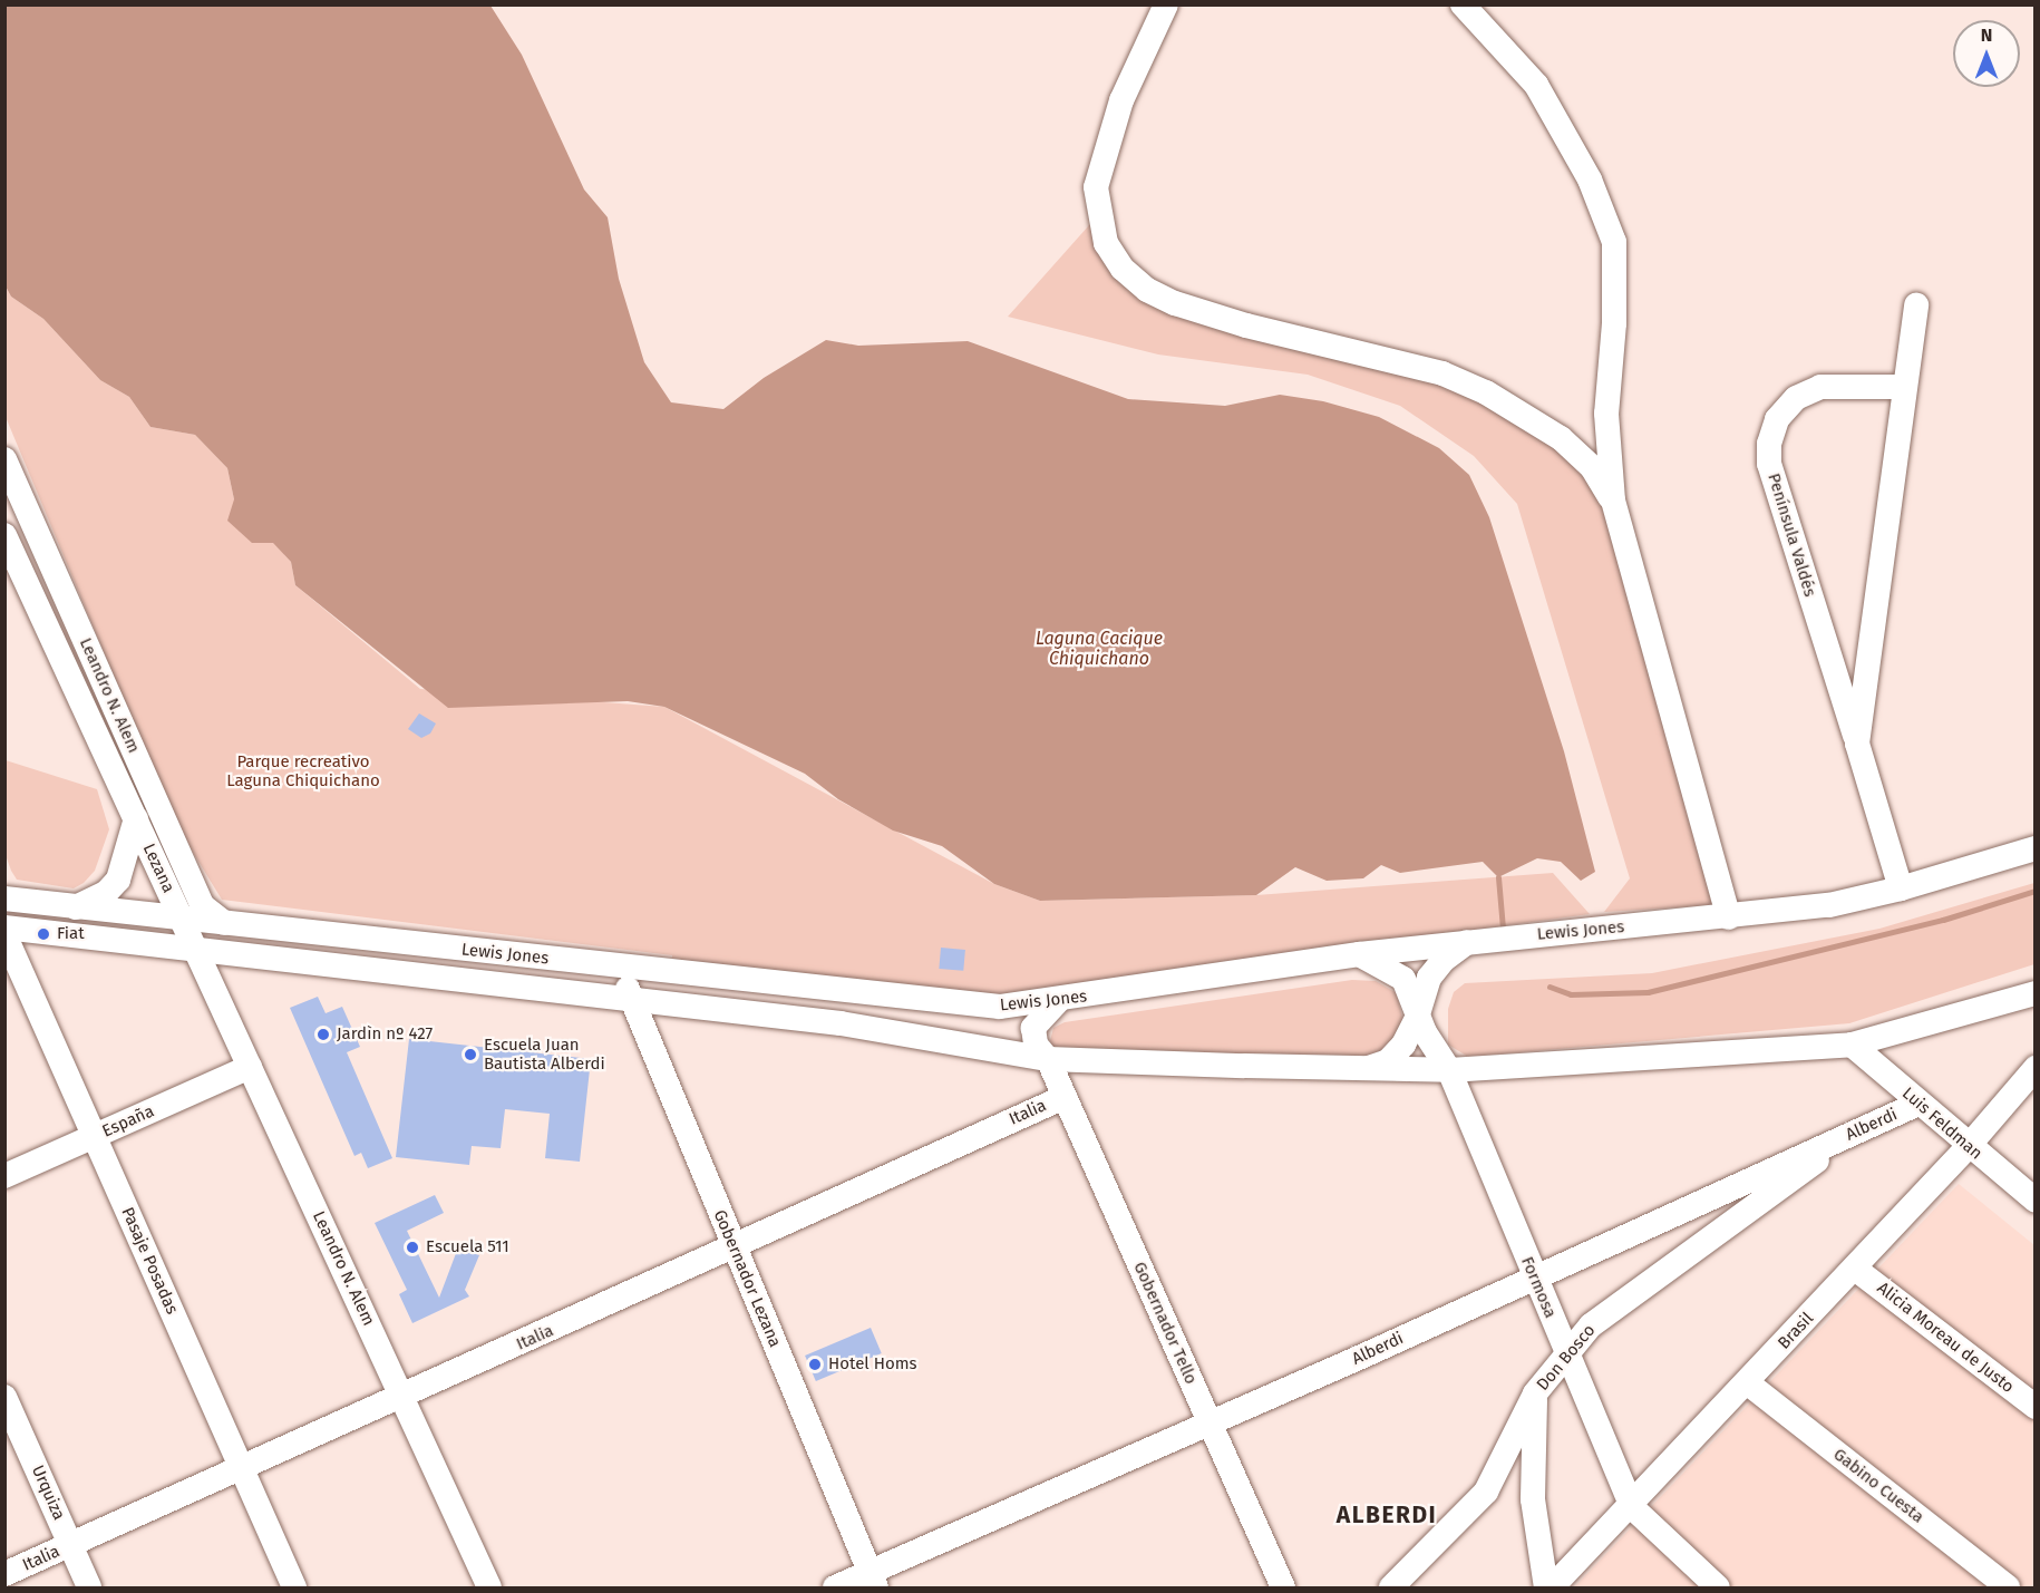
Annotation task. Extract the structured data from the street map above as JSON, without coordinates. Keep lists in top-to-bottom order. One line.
{"streets":{"street":["Península Valdés","Leandro N. Alem","Lezana","Lewis Jones","Italia","España","Luis Feldman","Alberdi","Pasaje Posadas","Gobernador Lezana","Formosa","Gobernador Tello","Brasil","Alicia Moreau de Justo","Don Bosco","Gabino Cuesta","Urquiza"]},"crossings":[["Península Valdés","Lewis Jones"],["Leandro N. Alem","Lezana"],["Leandro N. Alem","Lewis Jones"],["Leandro N. Alem","Italia"],["Leandro N. Alem","España"],["Lezana","Lewis Jones"],["Lewis Jones","Luis Feldman"],["Lewis Jones","Gobernador Lezana"],["Lewis Jones","Formosa"],["Lewis Jones","Gobernador Tello"],["Italia","Pasaje Posadas"],["Italia","Gobernador Lezana"],["Italia","Gobernador Tello"],["Italia","Urquiza"],["España","Pasaje Posadas"],["Luis Feldman","Alberdi"],["Luis Feldman","Brasil"],["Alberdi","Gobernador Lezana"],["Alberdi","Formosa"],["Alberdi","Gobernador Tello"],["Alberdi","Don Bosco"],["Formosa","Brasil"],["Formosa","Don Bosco"],["Brasil","Alicia Moreau de Justo"],["Brasil","Gabino Cuesta"]],"districts":["ALBERDI"],"water":["Laguna Cacique Chiquichano"],"parks":["Parque recreativo Laguna Chiquichano"],"places":["Fiat","Jardìn nº 427","Escuela Juan Bautista Alberdi","Escuela 511","Hotel Homs"],"north":"top"}
